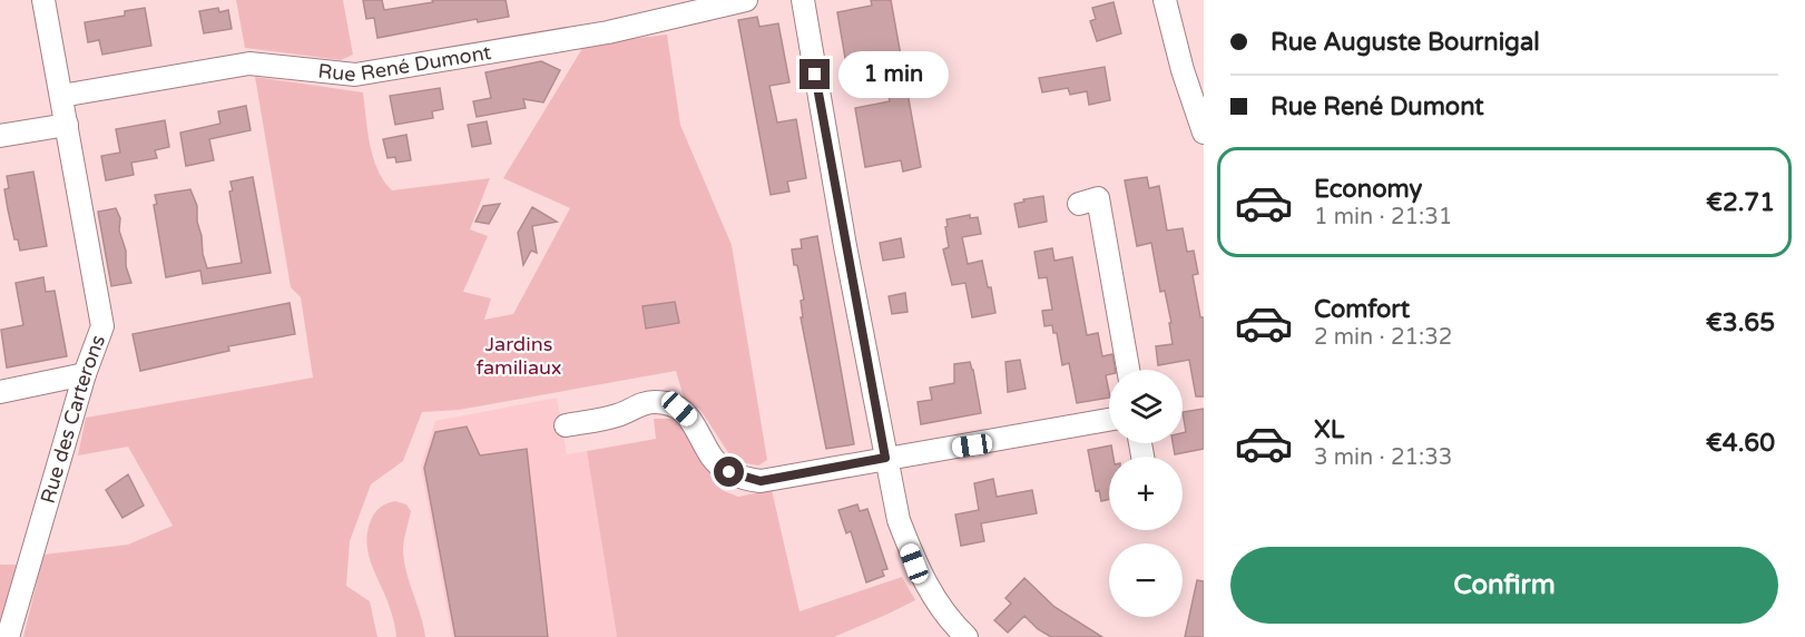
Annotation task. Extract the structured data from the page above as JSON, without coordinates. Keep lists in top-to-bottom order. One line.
{"streets":{"street":["Rue René Dumont","Rue des Carterons"]},"crossings":[["Rue René Dumont","Rue des Carterons"]],"parks":["Jardins familiaux"],"page":{"banner":["Rue Auguste Bournigal","Rue René Dumont"],"bubble":"1 min","list":[{"name":"Economy","note":"1 min · 21:31","value":"€2.71"},{"name":"Comfort","note":"2 min · 21:32","value":"€3.65"},{"name":"XL","note":"3 min · 21:33","value":"€4.60"}],"map_buttons":["+","−"],"buttons":"Confirm"}}
